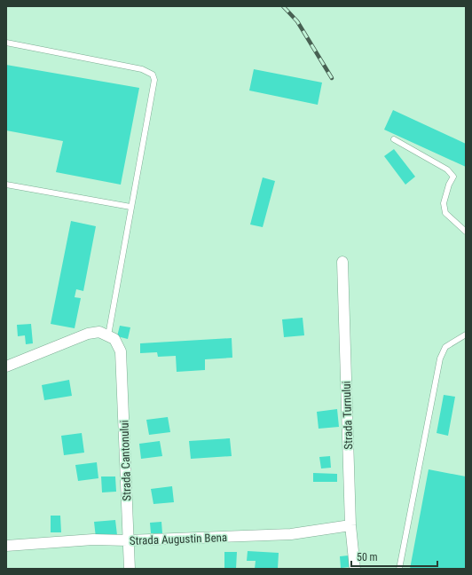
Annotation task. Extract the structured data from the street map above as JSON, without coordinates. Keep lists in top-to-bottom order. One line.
{"streets":{"street":["Strada Turnului","Strada Cantonului","Strada Augustin Bena"]},"crossings":[["Strada Turnului","Strada Augustin Bena"],["Strada Cantonului","Strada Augustin Bena"]],"scale_bar":"50 m"}
